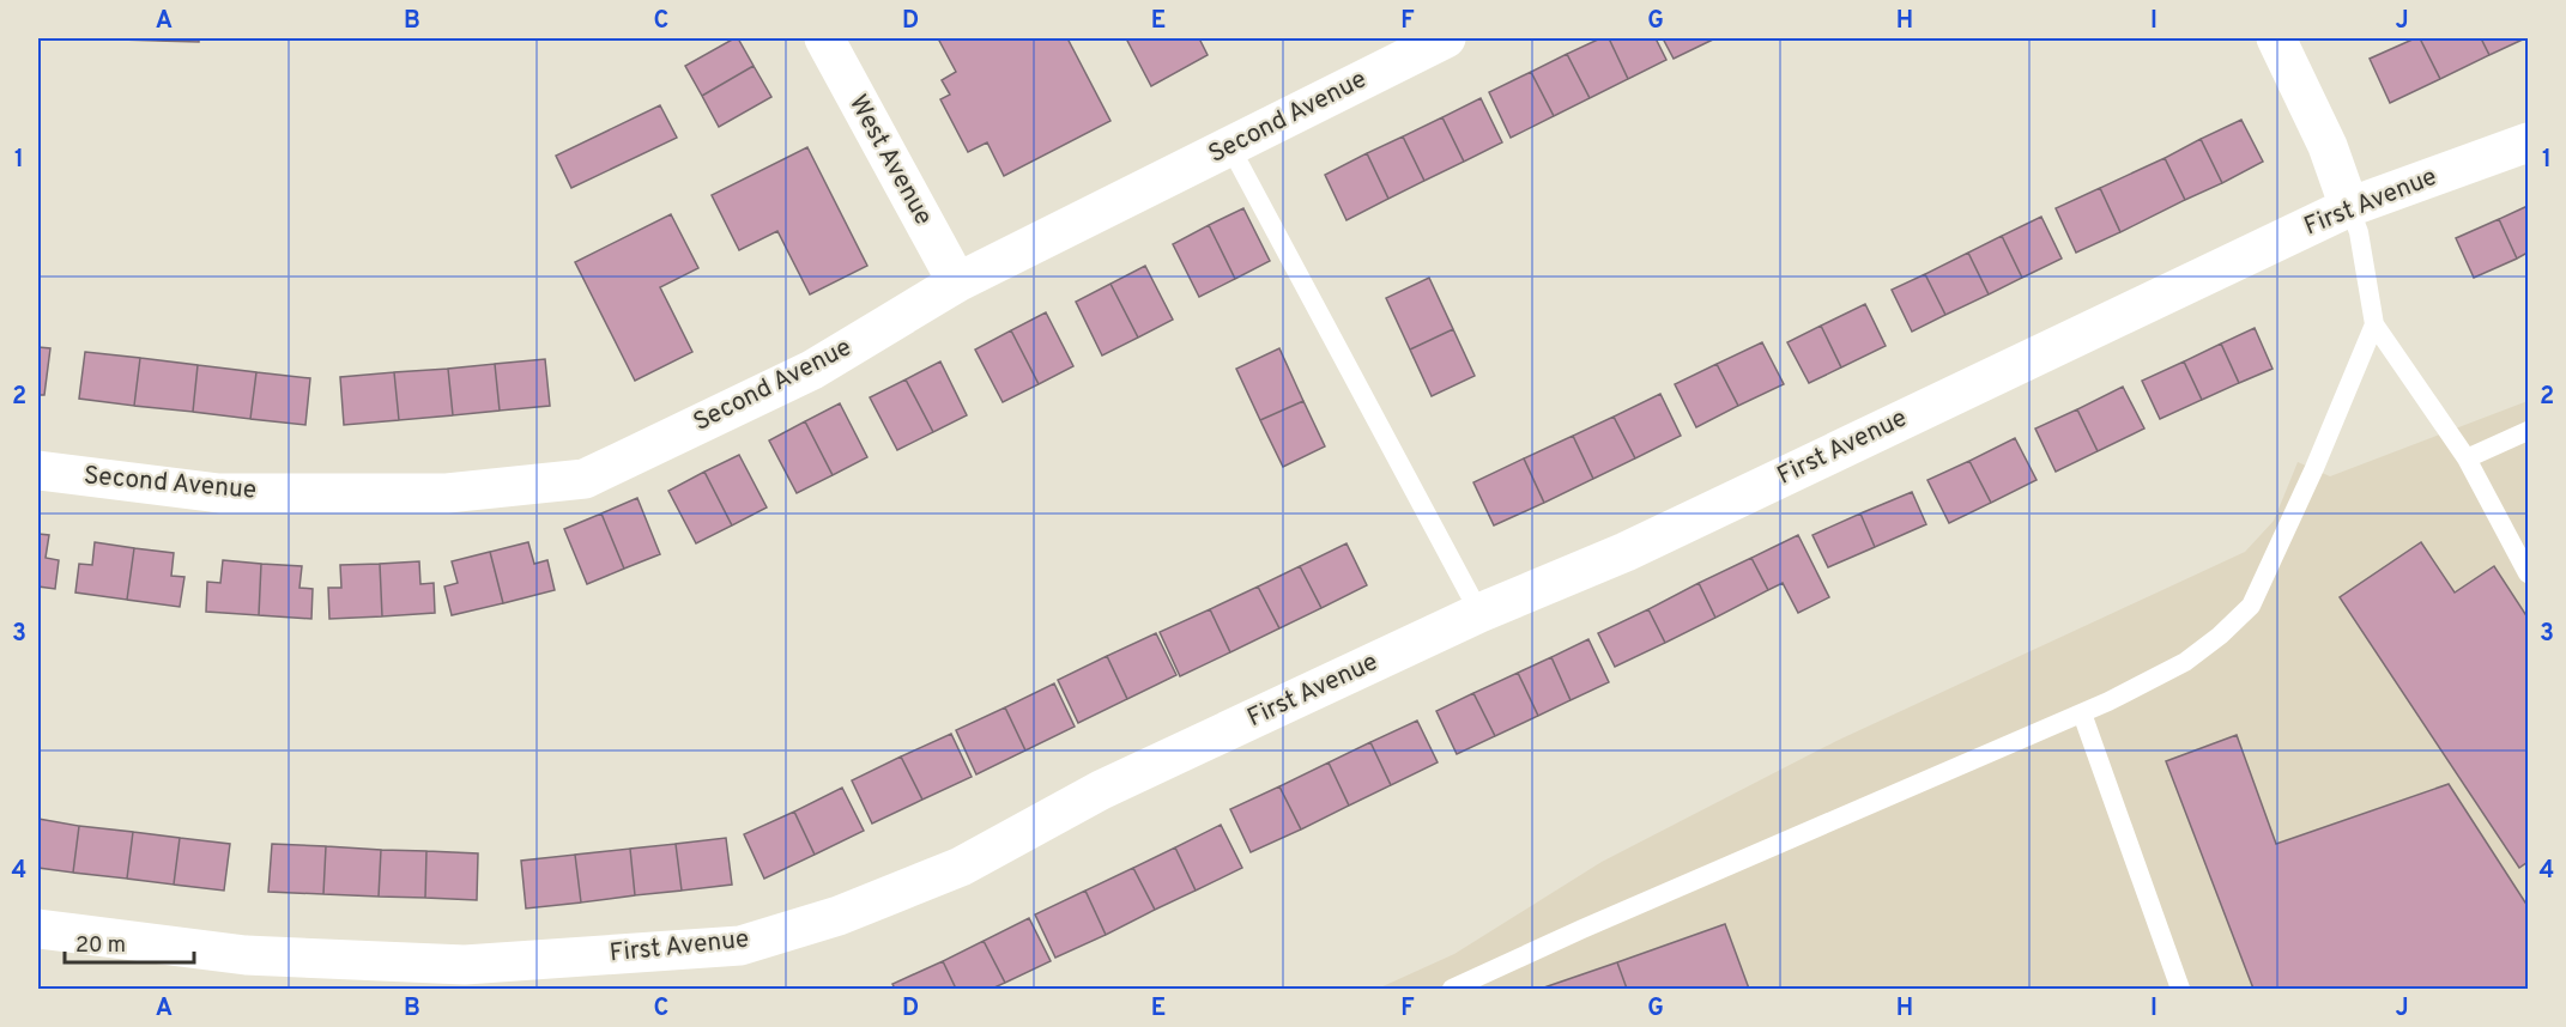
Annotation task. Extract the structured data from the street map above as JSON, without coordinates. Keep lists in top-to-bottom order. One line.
{"streets":{"street":["Second Avenue","West Avenue","First Avenue"]},"crossings":[["Second Avenue","West Avenue"]],"scale_bar":"20 m","grid":{"columns":["A","B","C","D","E","F","G","H","I","J"],"rows":["1","2","3","4"]}}
